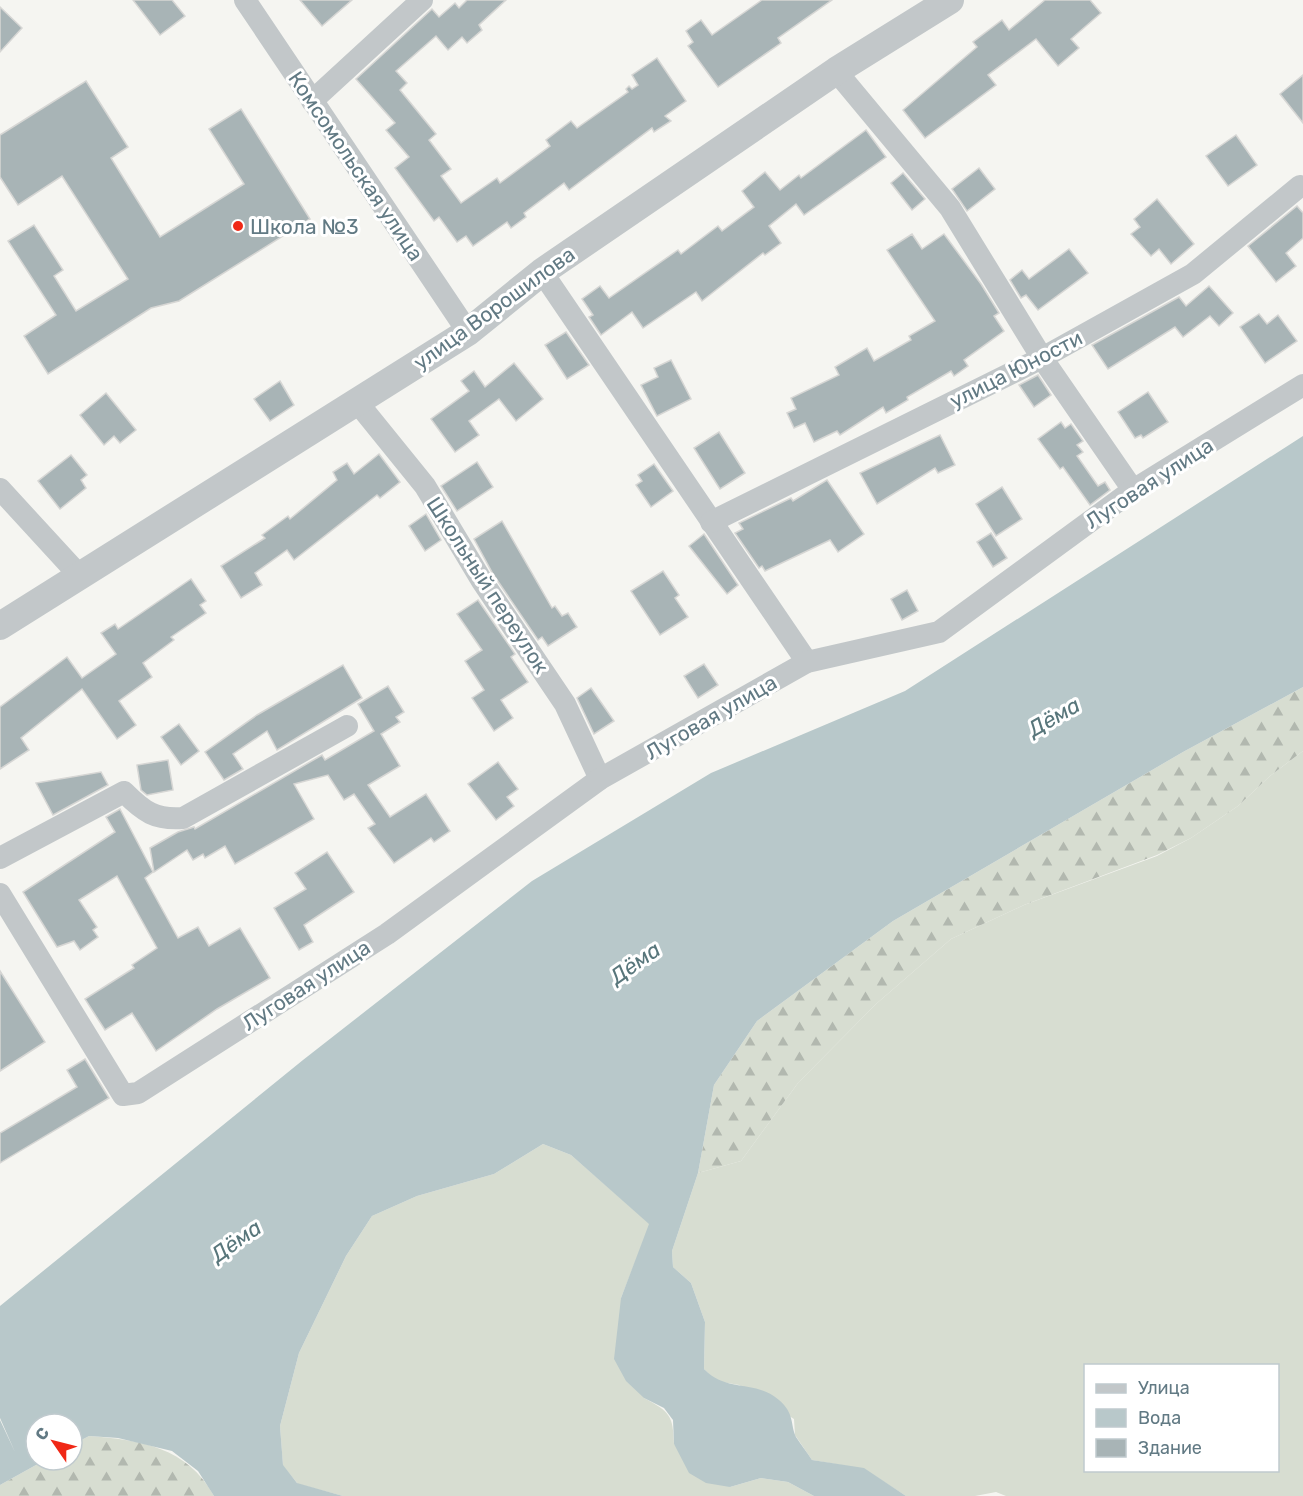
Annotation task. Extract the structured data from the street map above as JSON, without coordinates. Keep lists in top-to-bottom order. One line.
{"streets":{"street":["Комсомольская улица","улица Ворошилова","улица Юности","Луговая улица","Школьный переулок"]},"crossings":[["Комсомольская улица","улица Ворошилова"],["улица Ворошилова","Школьный переулок"],["Луговая улица","Школьный переулок"]],"water":["Дёма"],"places":["Школа №3"],"legend":["Улица","Вода","Здание"],"north":"top left"}
